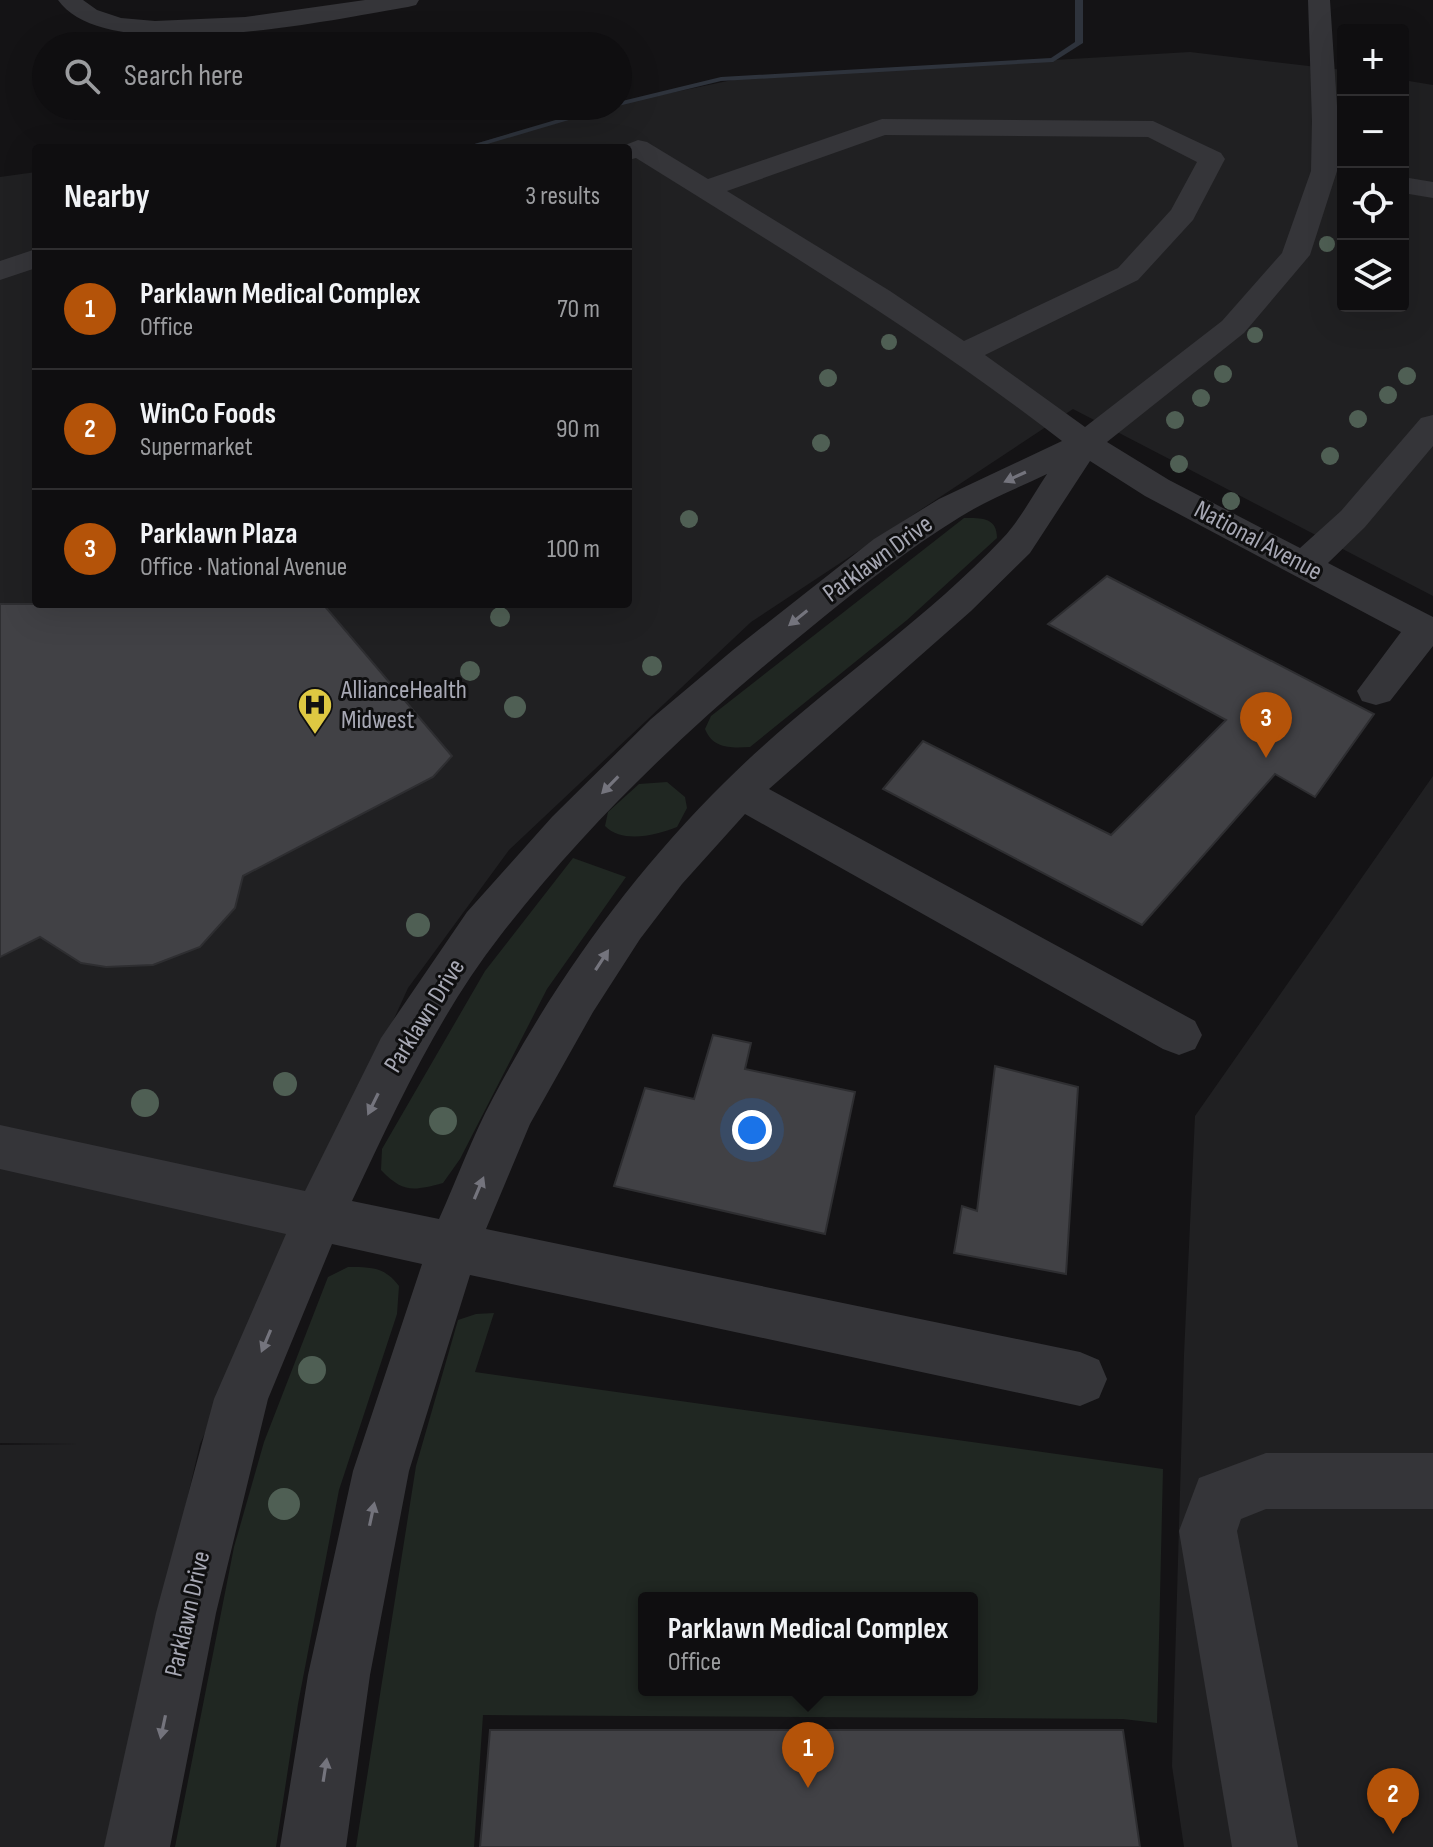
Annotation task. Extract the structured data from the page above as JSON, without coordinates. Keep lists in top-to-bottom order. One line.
{"streets":{"street":["National Avenue","Parklawn Drive"]},"crossings":[["National Avenue","Parklawn Drive"]],"places":{"hospital":["AllianceHealth Midwest"]},"page":{"map_buttons":["+","−"],"search":"Search here","heading":["Nearby","3 results"],"list":[{"mark":"1","name":"Parklawn Medical Complex","note":"Office","value":"70 m"},{"mark":"2","name":"WinCo Foods","note":"Supermarket","value":"90 m"},{"mark":"3","name":"Parklawn Plaza","note":"Office · National Avenue","value":"100 m"}],"pins":["3","1","2"],"popup":["Parklawn Medical Complex","Office"]}}
